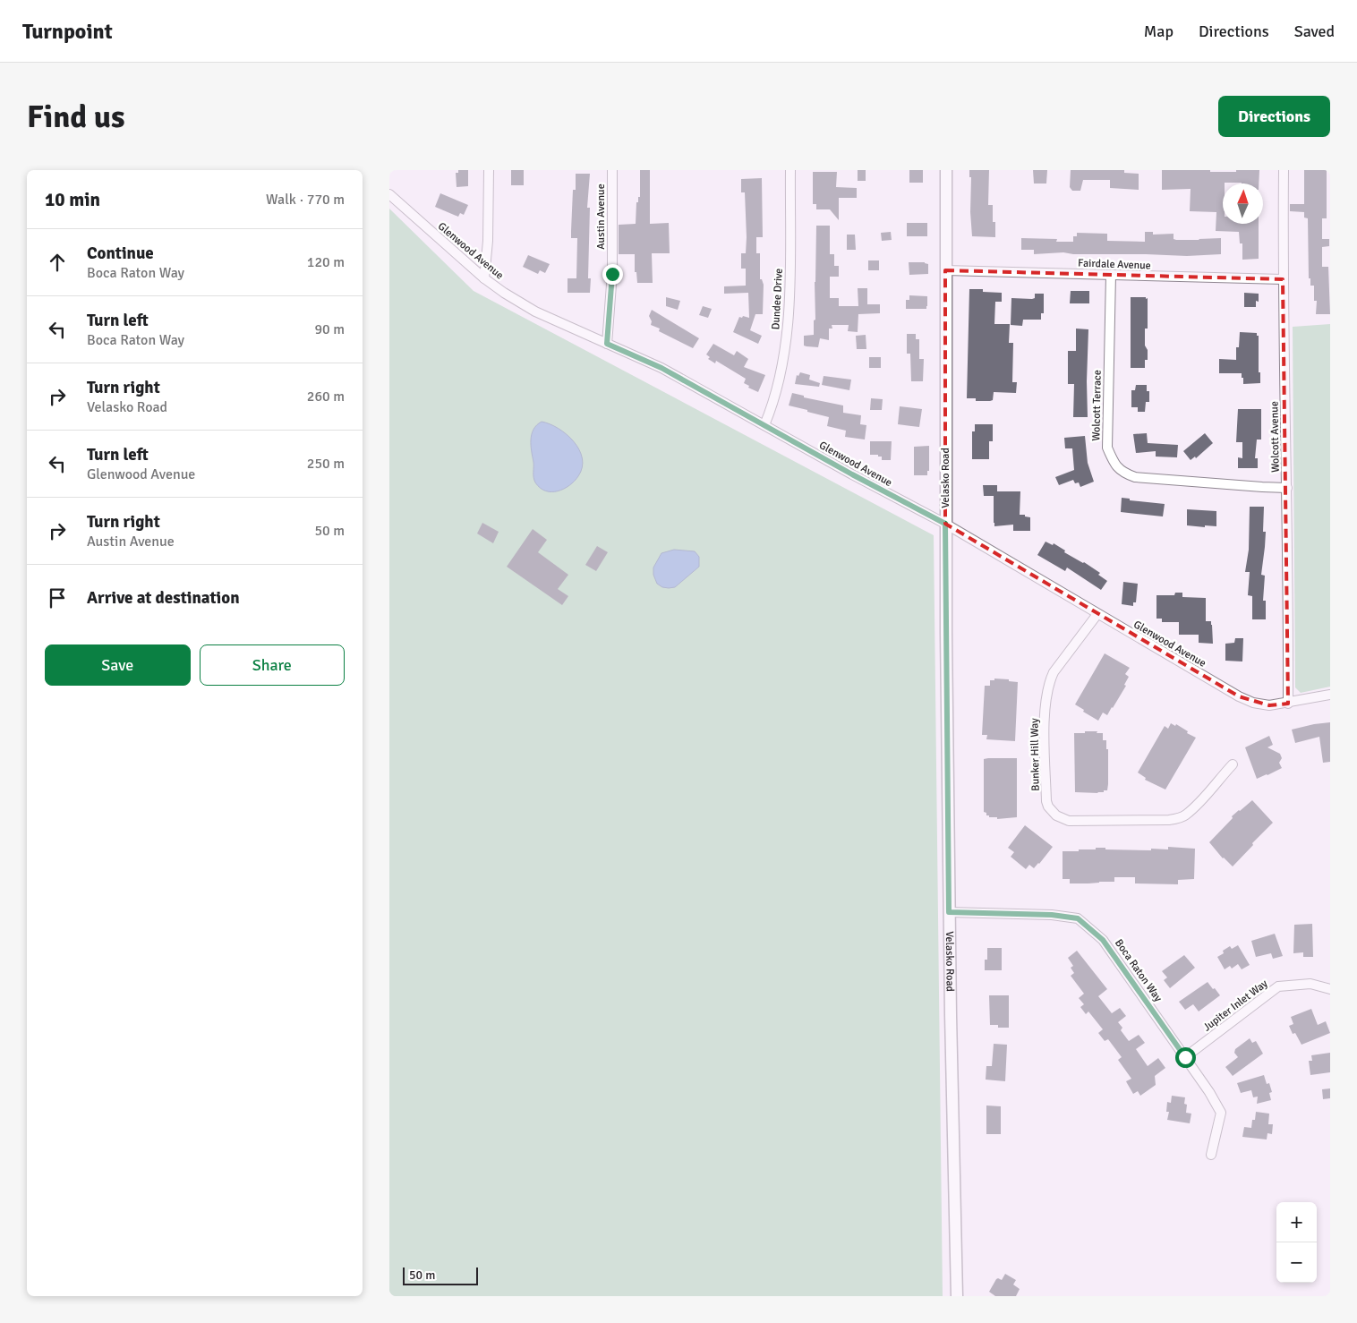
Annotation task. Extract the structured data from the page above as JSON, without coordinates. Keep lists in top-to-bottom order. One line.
{"streets":{"street":["Austin Avenue","Glenwood Avenue","Fairdale Avenue","Dundee Drive","Wolcott Terrace","Wolcott Avenue","Velasko Road","Bunker Hill Way","Boca Raton Way","Jupiter Inlet Way"]},"crossings":[["Austin Avenue","Glenwood Avenue"],["Glenwood Avenue","Dundee Drive"],["Glenwood Avenue","Wolcott Avenue"],["Glenwood Avenue","Velasko Road"],["Glenwood Avenue","Bunker Hill Way"],["Fairdale Avenue","Wolcott Terrace"],["Fairdale Avenue","Wolcott Avenue"],["Fairdale Avenue","Velasko Road"],["Wolcott Terrace","Wolcott Avenue"],["Velasko Road","Boca Raton Way"],["Boca Raton Way","Jupiter Inlet Way"]],"scale_bar":"50 m","north":"top","page":{"header":"Turnpoint","nav":["Map","Directions","Saved"],"buttons":["Directions",["Save","Share"]],"title":"Find us","heading":["10 min","Walk · 770 m"],"list":[["Continue","Boca Raton Way","120 m"],["Turn left","Boca Raton Way","90 m"],["Turn right","Velasko Road","260 m"],["Turn left","Glenwood Avenue","250 m"],["Turn right","Austin Avenue","50 m"],"Arrive at destination"],"map_buttons":["+","−"],"scale":"50 m"}}
